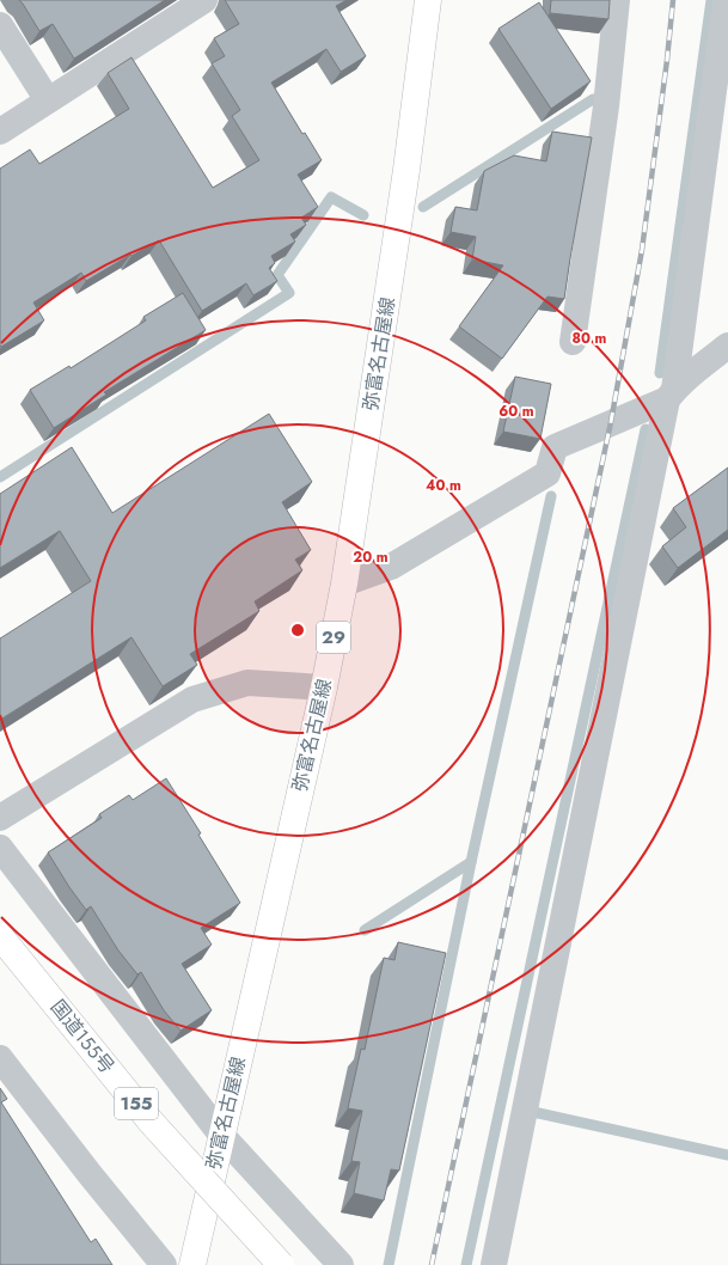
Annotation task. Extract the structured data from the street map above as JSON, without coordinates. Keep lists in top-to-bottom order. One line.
{"streets":{"main road":["弥富名古屋線","29","国道155号","155"]},"rings":["80 m","60 m","40 m","20 m"]}
